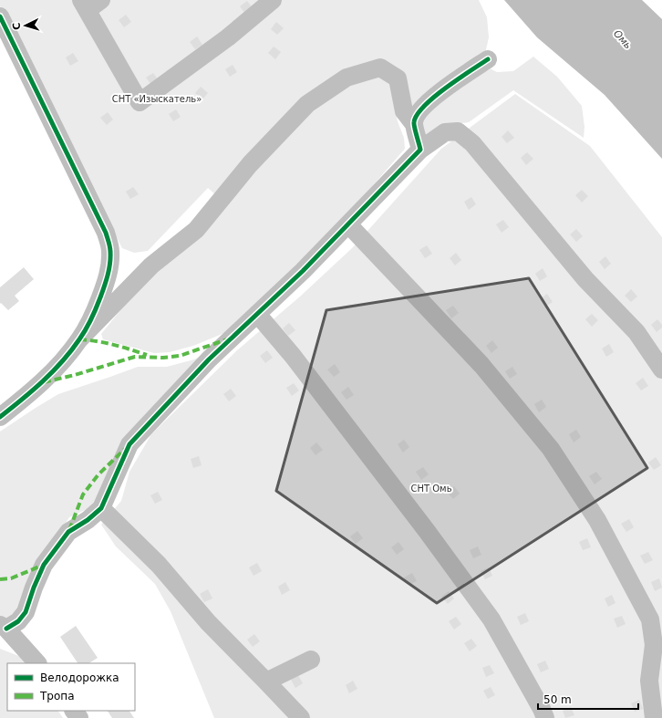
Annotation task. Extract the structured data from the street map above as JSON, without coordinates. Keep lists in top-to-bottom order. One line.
{"water":["Омь"],"parks":["СНТ «Изыскатель»","СНТ Омь"],"legend":["Велодорожка","Тропа"],"scale_bar":"50 m","north":"left"}
